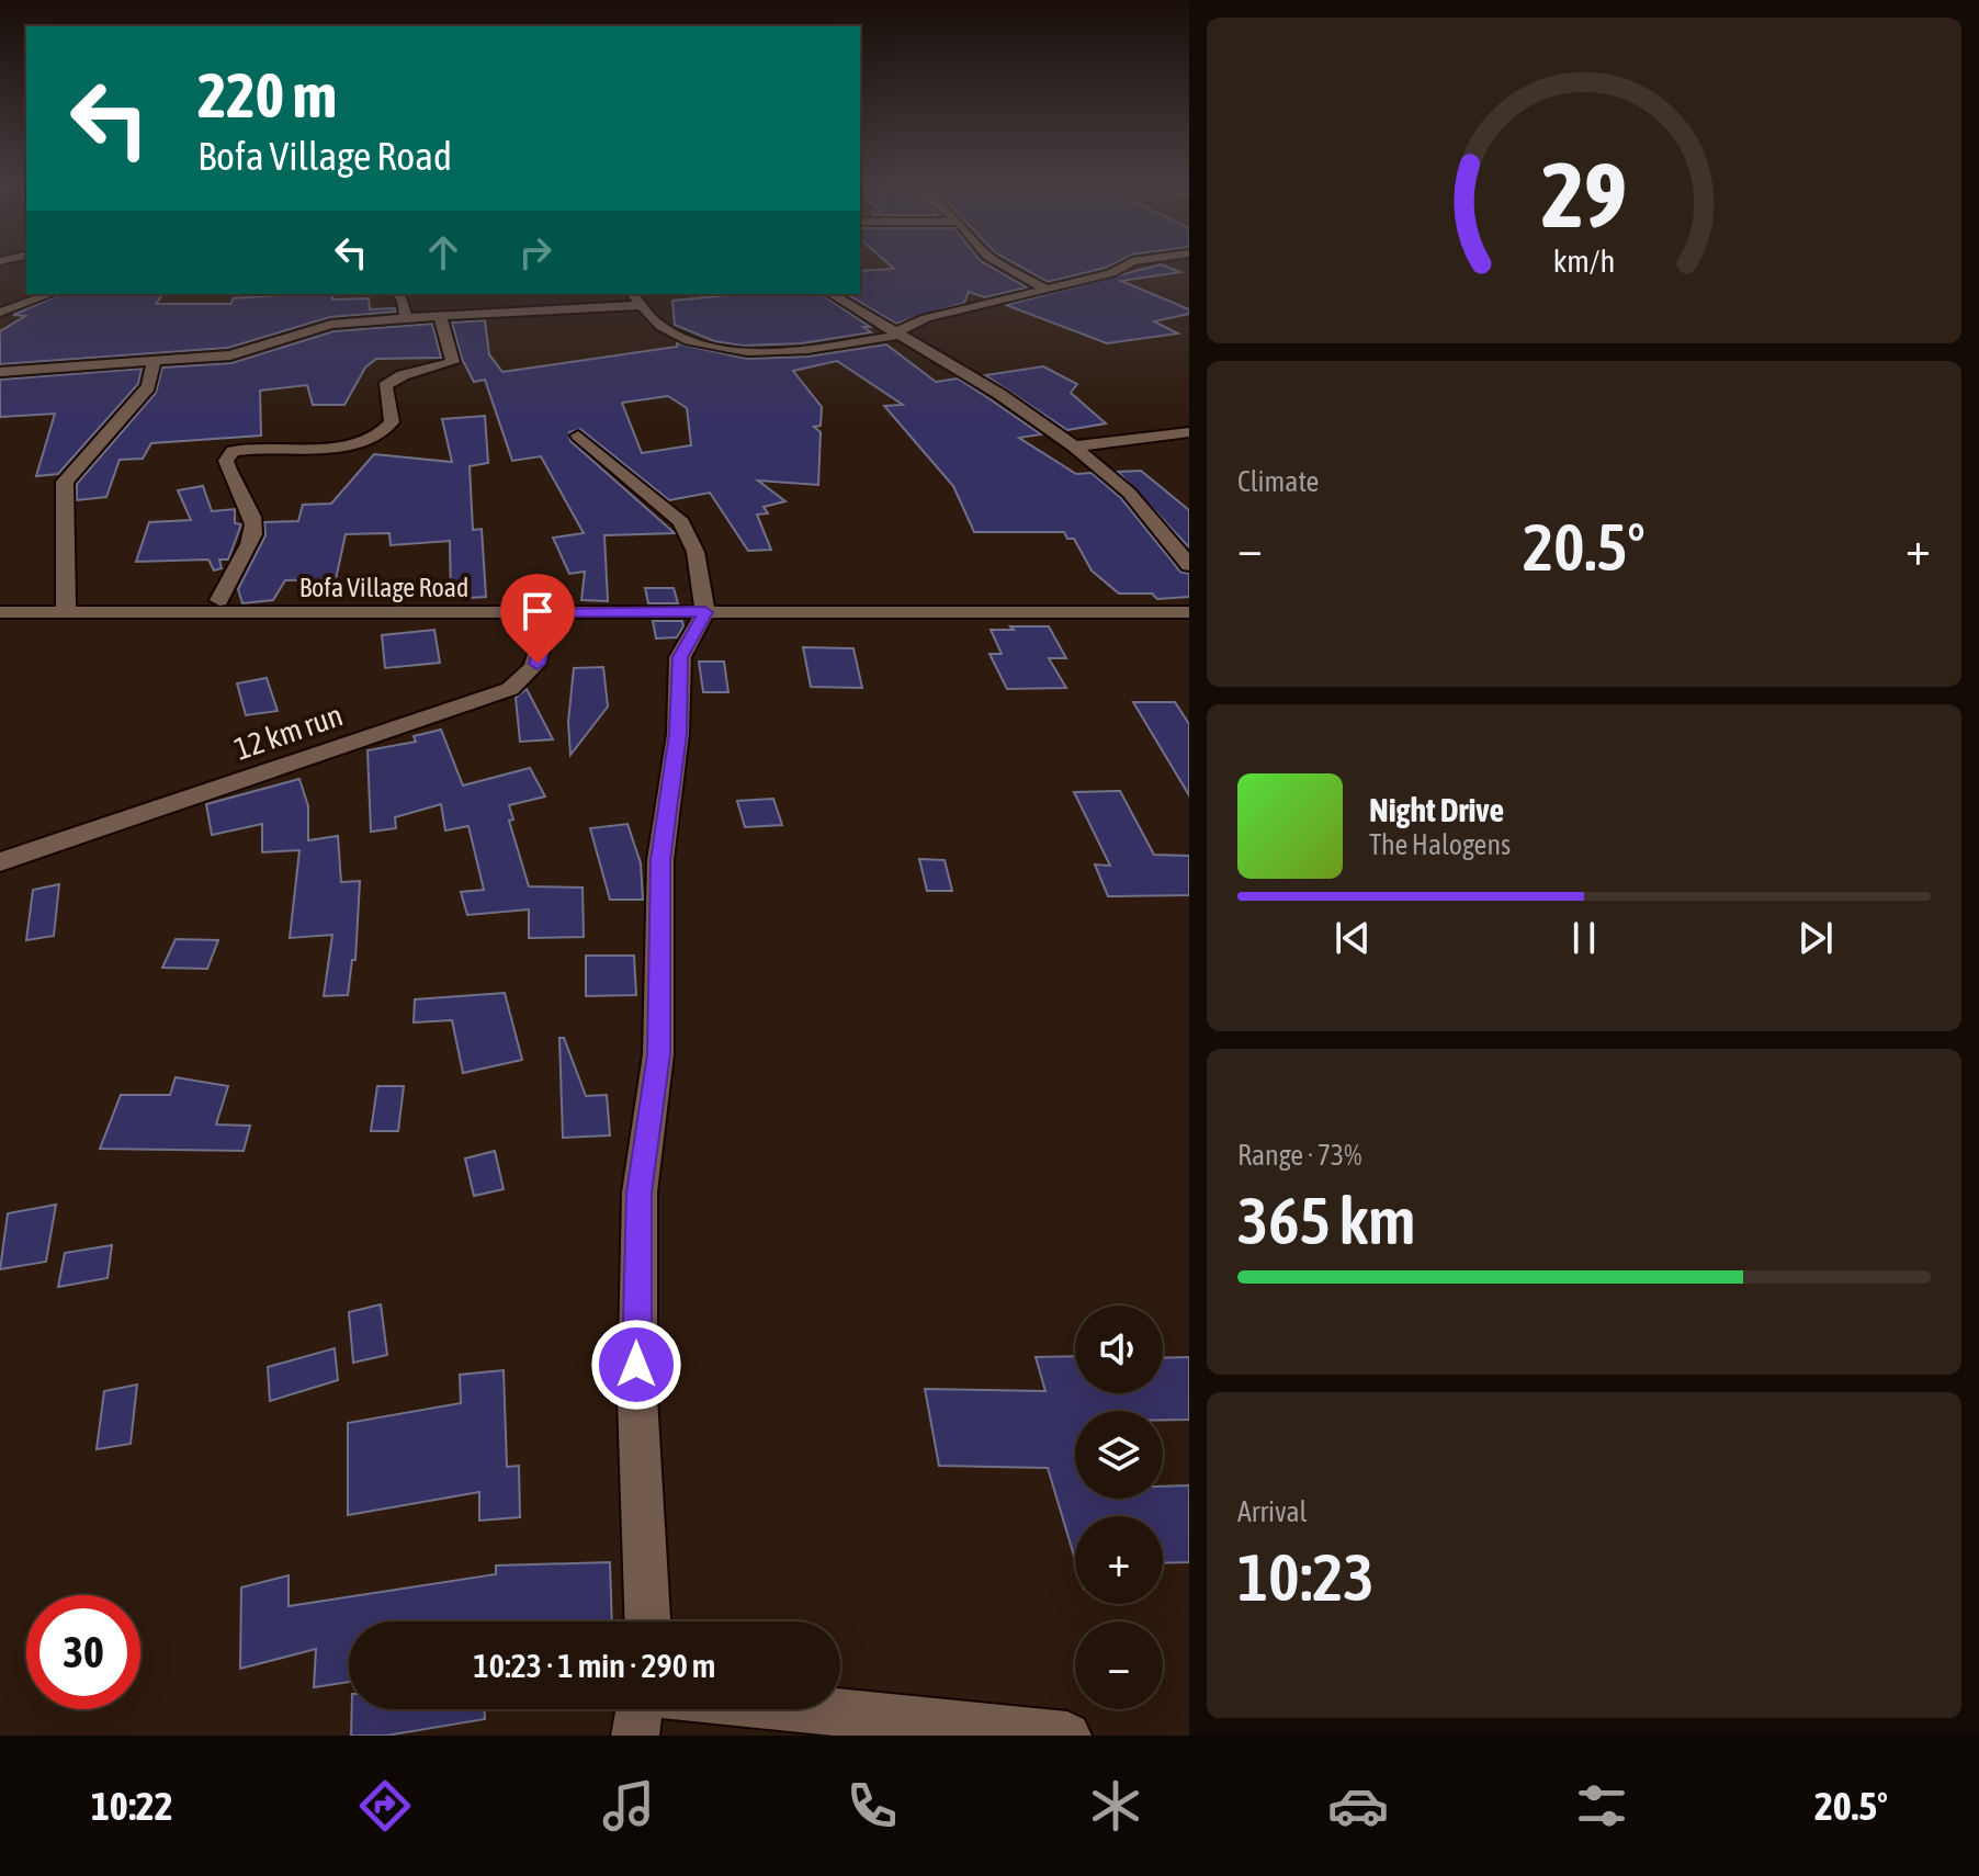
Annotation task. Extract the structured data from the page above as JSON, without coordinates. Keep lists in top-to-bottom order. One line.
{"streets":{"street":["Bofa Village Road","12 km run"]},"crossings":[["Bofa Village Road","12 km run"]],"page":{"turn":["220 m","Bofa Village Road"],"tile":["Climate",["Range · 73%","365 km"],["Arrival","10:23"]],"heat":["−","20.5°","+"],"song":["Night Drive","The Halogens"],"map_buttons":["+","−"],"limit":"30","trip":"10:23 · 1 min · 290 m","tabs":["10:22","20.5°"],"gauge":["29","km/h"]}}
